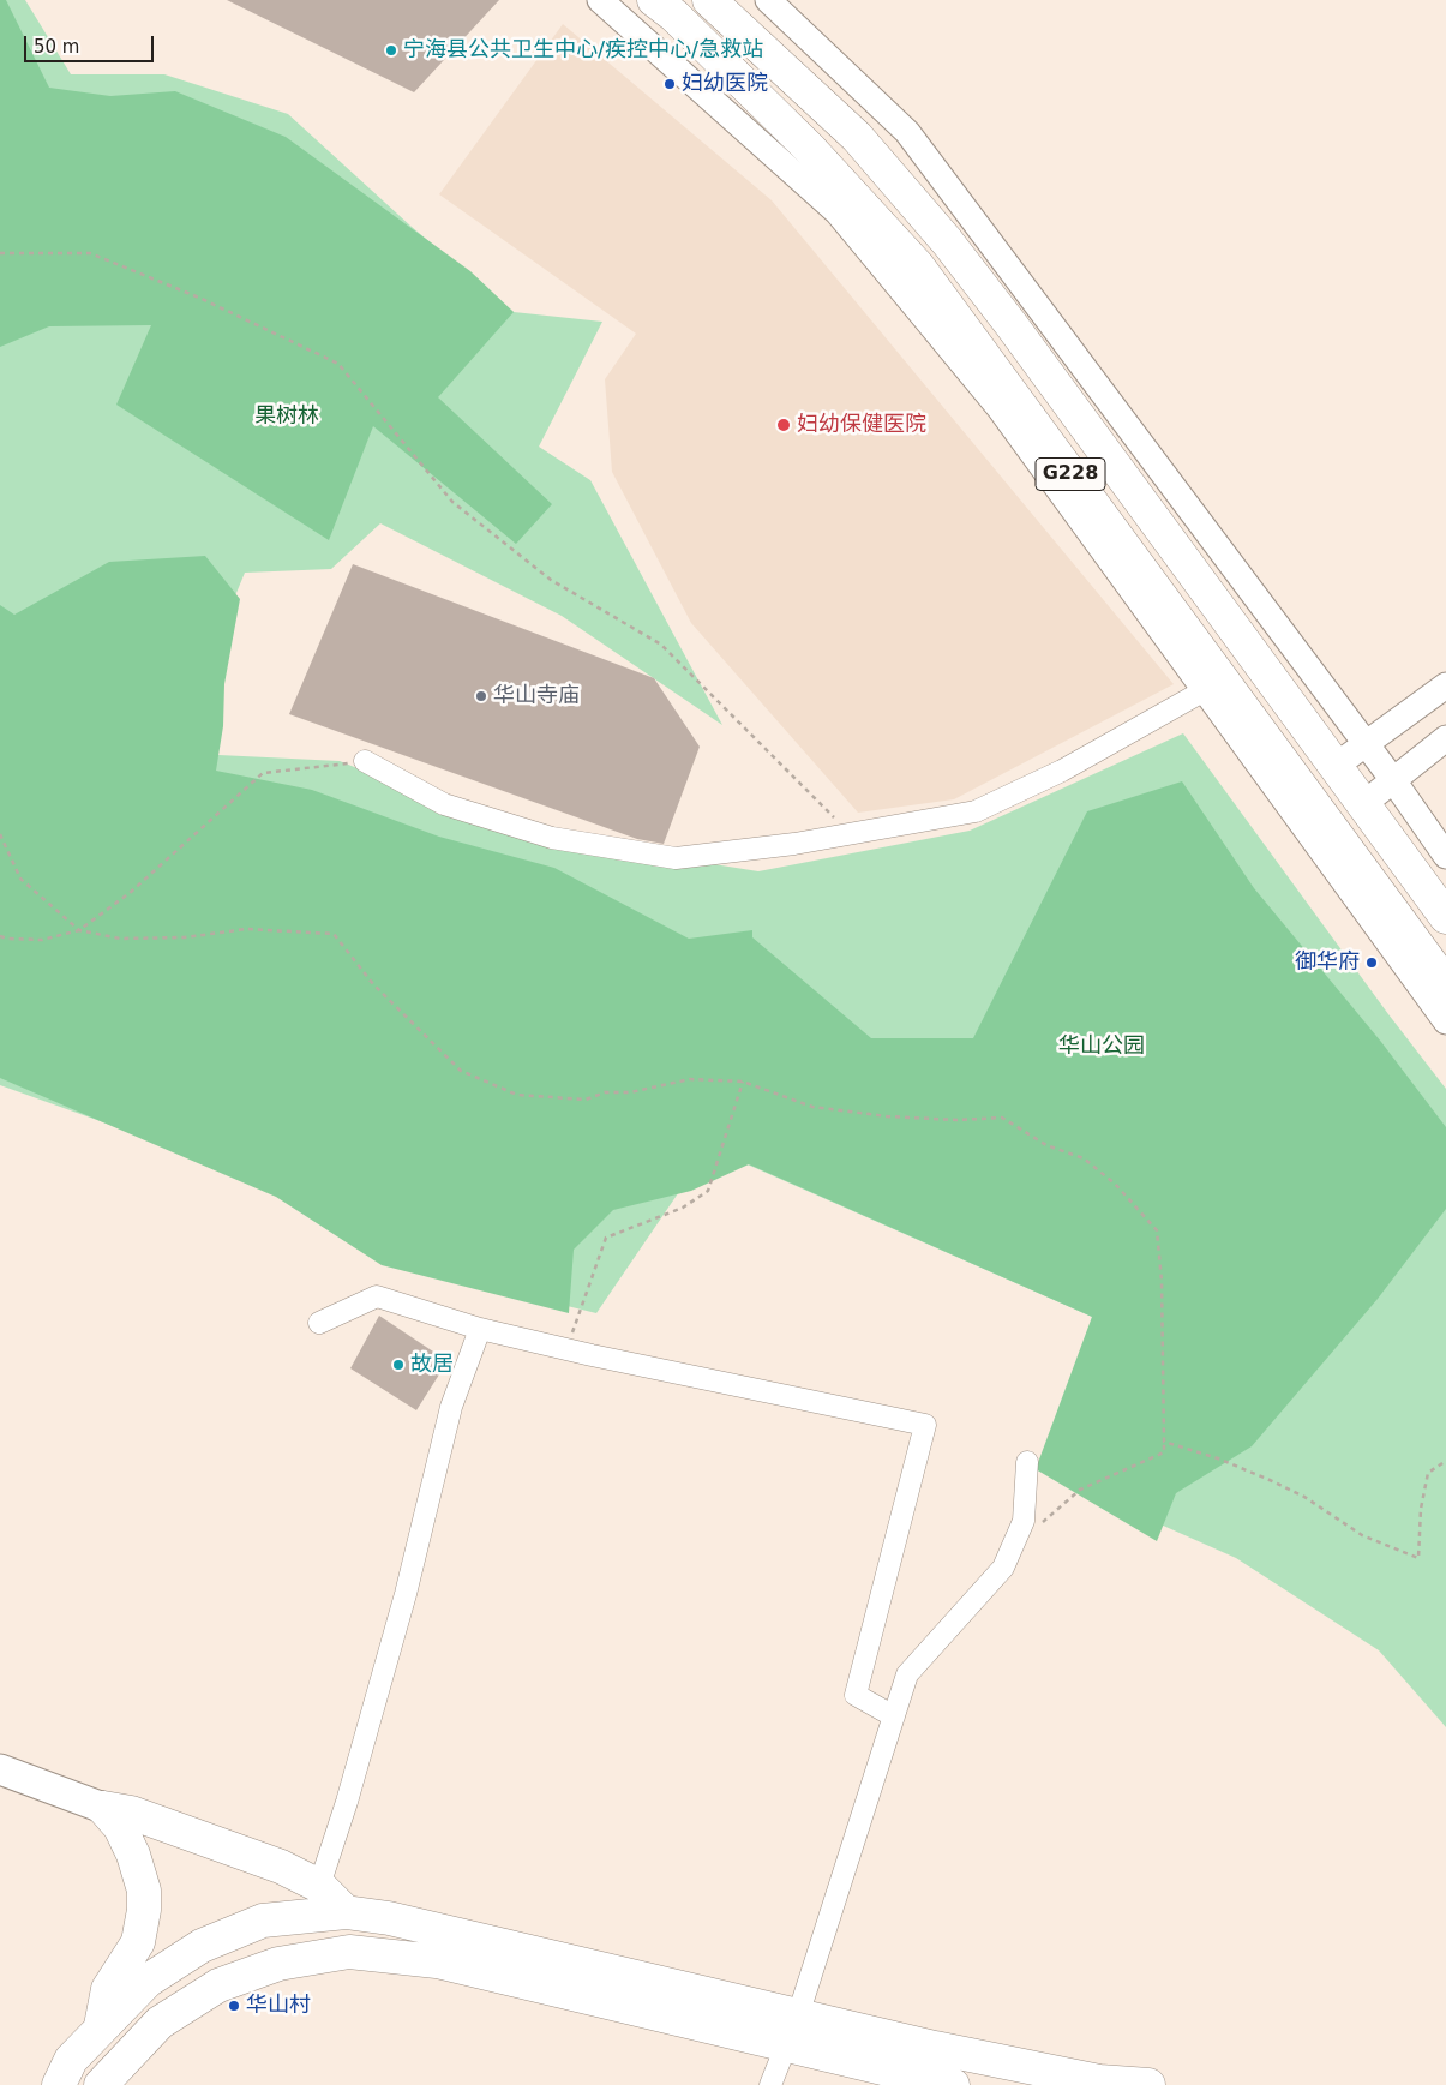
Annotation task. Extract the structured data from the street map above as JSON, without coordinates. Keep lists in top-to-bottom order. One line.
{"streets":{"main road":["G228"]},"parks":["果树林","华山公园"],"places":["宁海县公共卫生中心/疾控中心/急救站","妇幼医院","妇幼保健医院","华山寺庙","御华府","故居","华山村"],"scale_bar":"50 m"}
